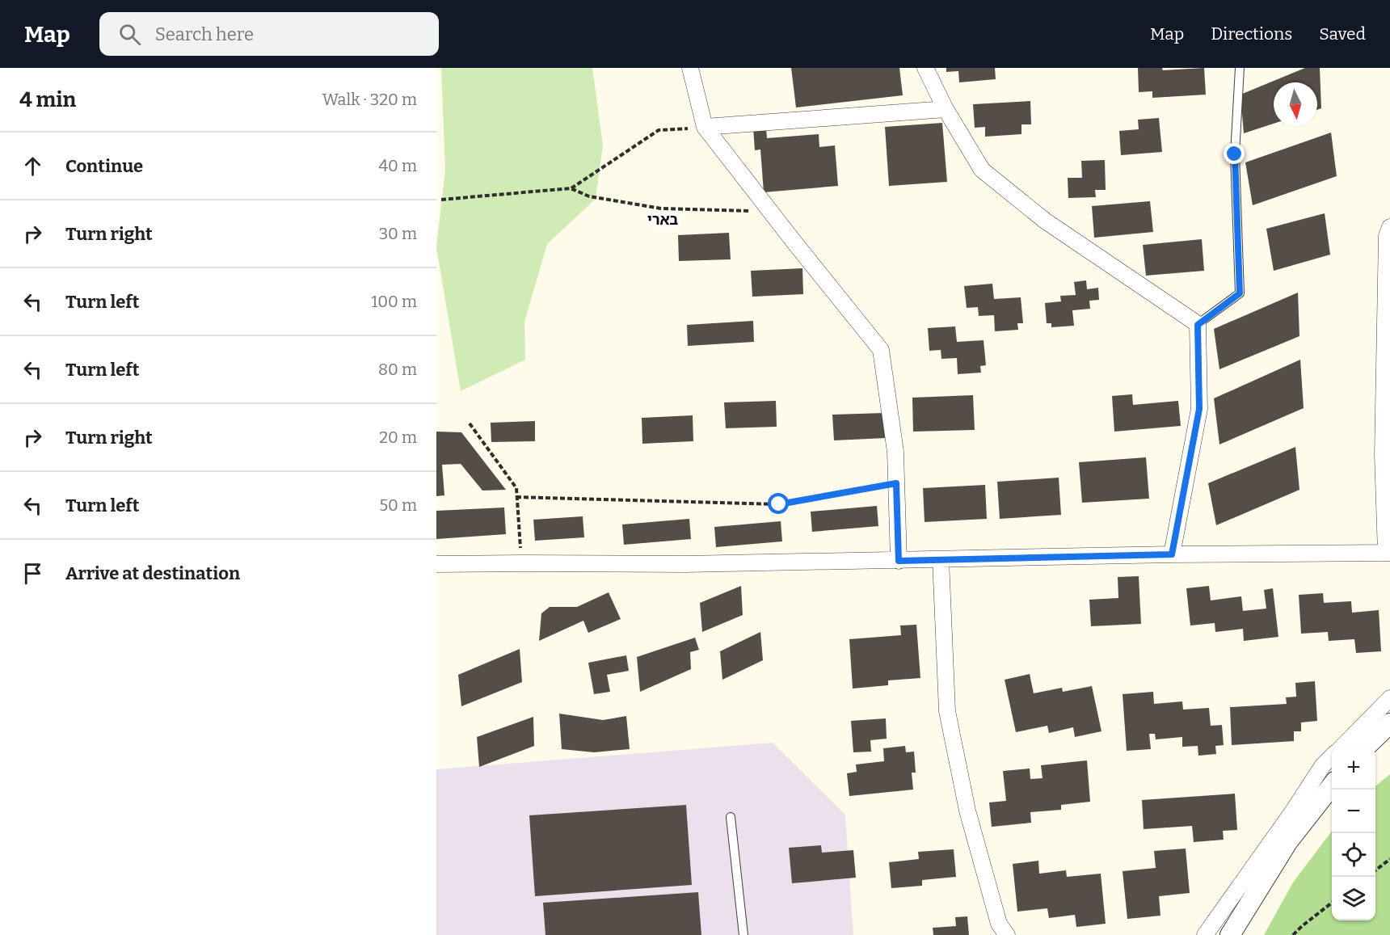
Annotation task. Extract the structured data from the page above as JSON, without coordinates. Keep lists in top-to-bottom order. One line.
{"districts":["בארי"],"north":"bottom","page":{"header":"Map","search":"Search here","nav":["Map","Directions","Saved"],"heading":["4 min","Walk · 320 m"],"list":[["Continue","40 m"],["Turn right","30 m"],["Turn left","100 m"],["Turn left","80 m"],["Turn right","20 m"],["Turn left","50 m"],"Arrive at destination"],"map_buttons":["+","−"]}}
